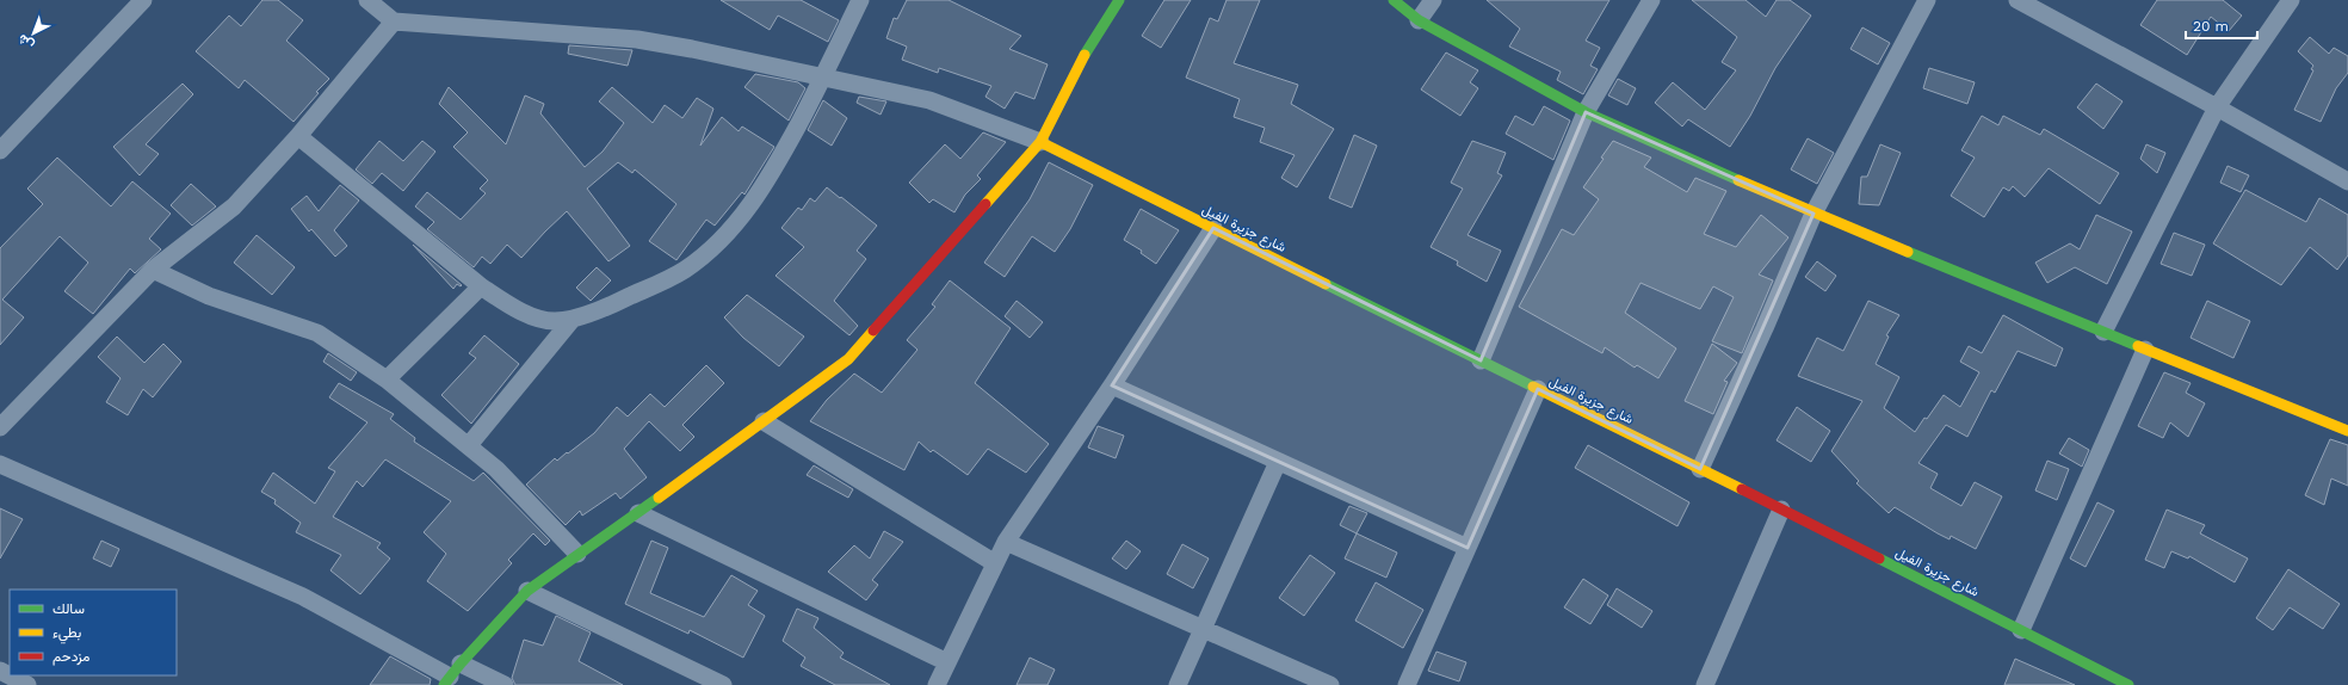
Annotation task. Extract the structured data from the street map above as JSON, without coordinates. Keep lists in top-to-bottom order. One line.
{"streets":{"street":["شارع جزيرة الفيل"]},"legend":["سالك","بطيء","مزدحم"],"scale_bar":"20 m","north":"bottom left"}
